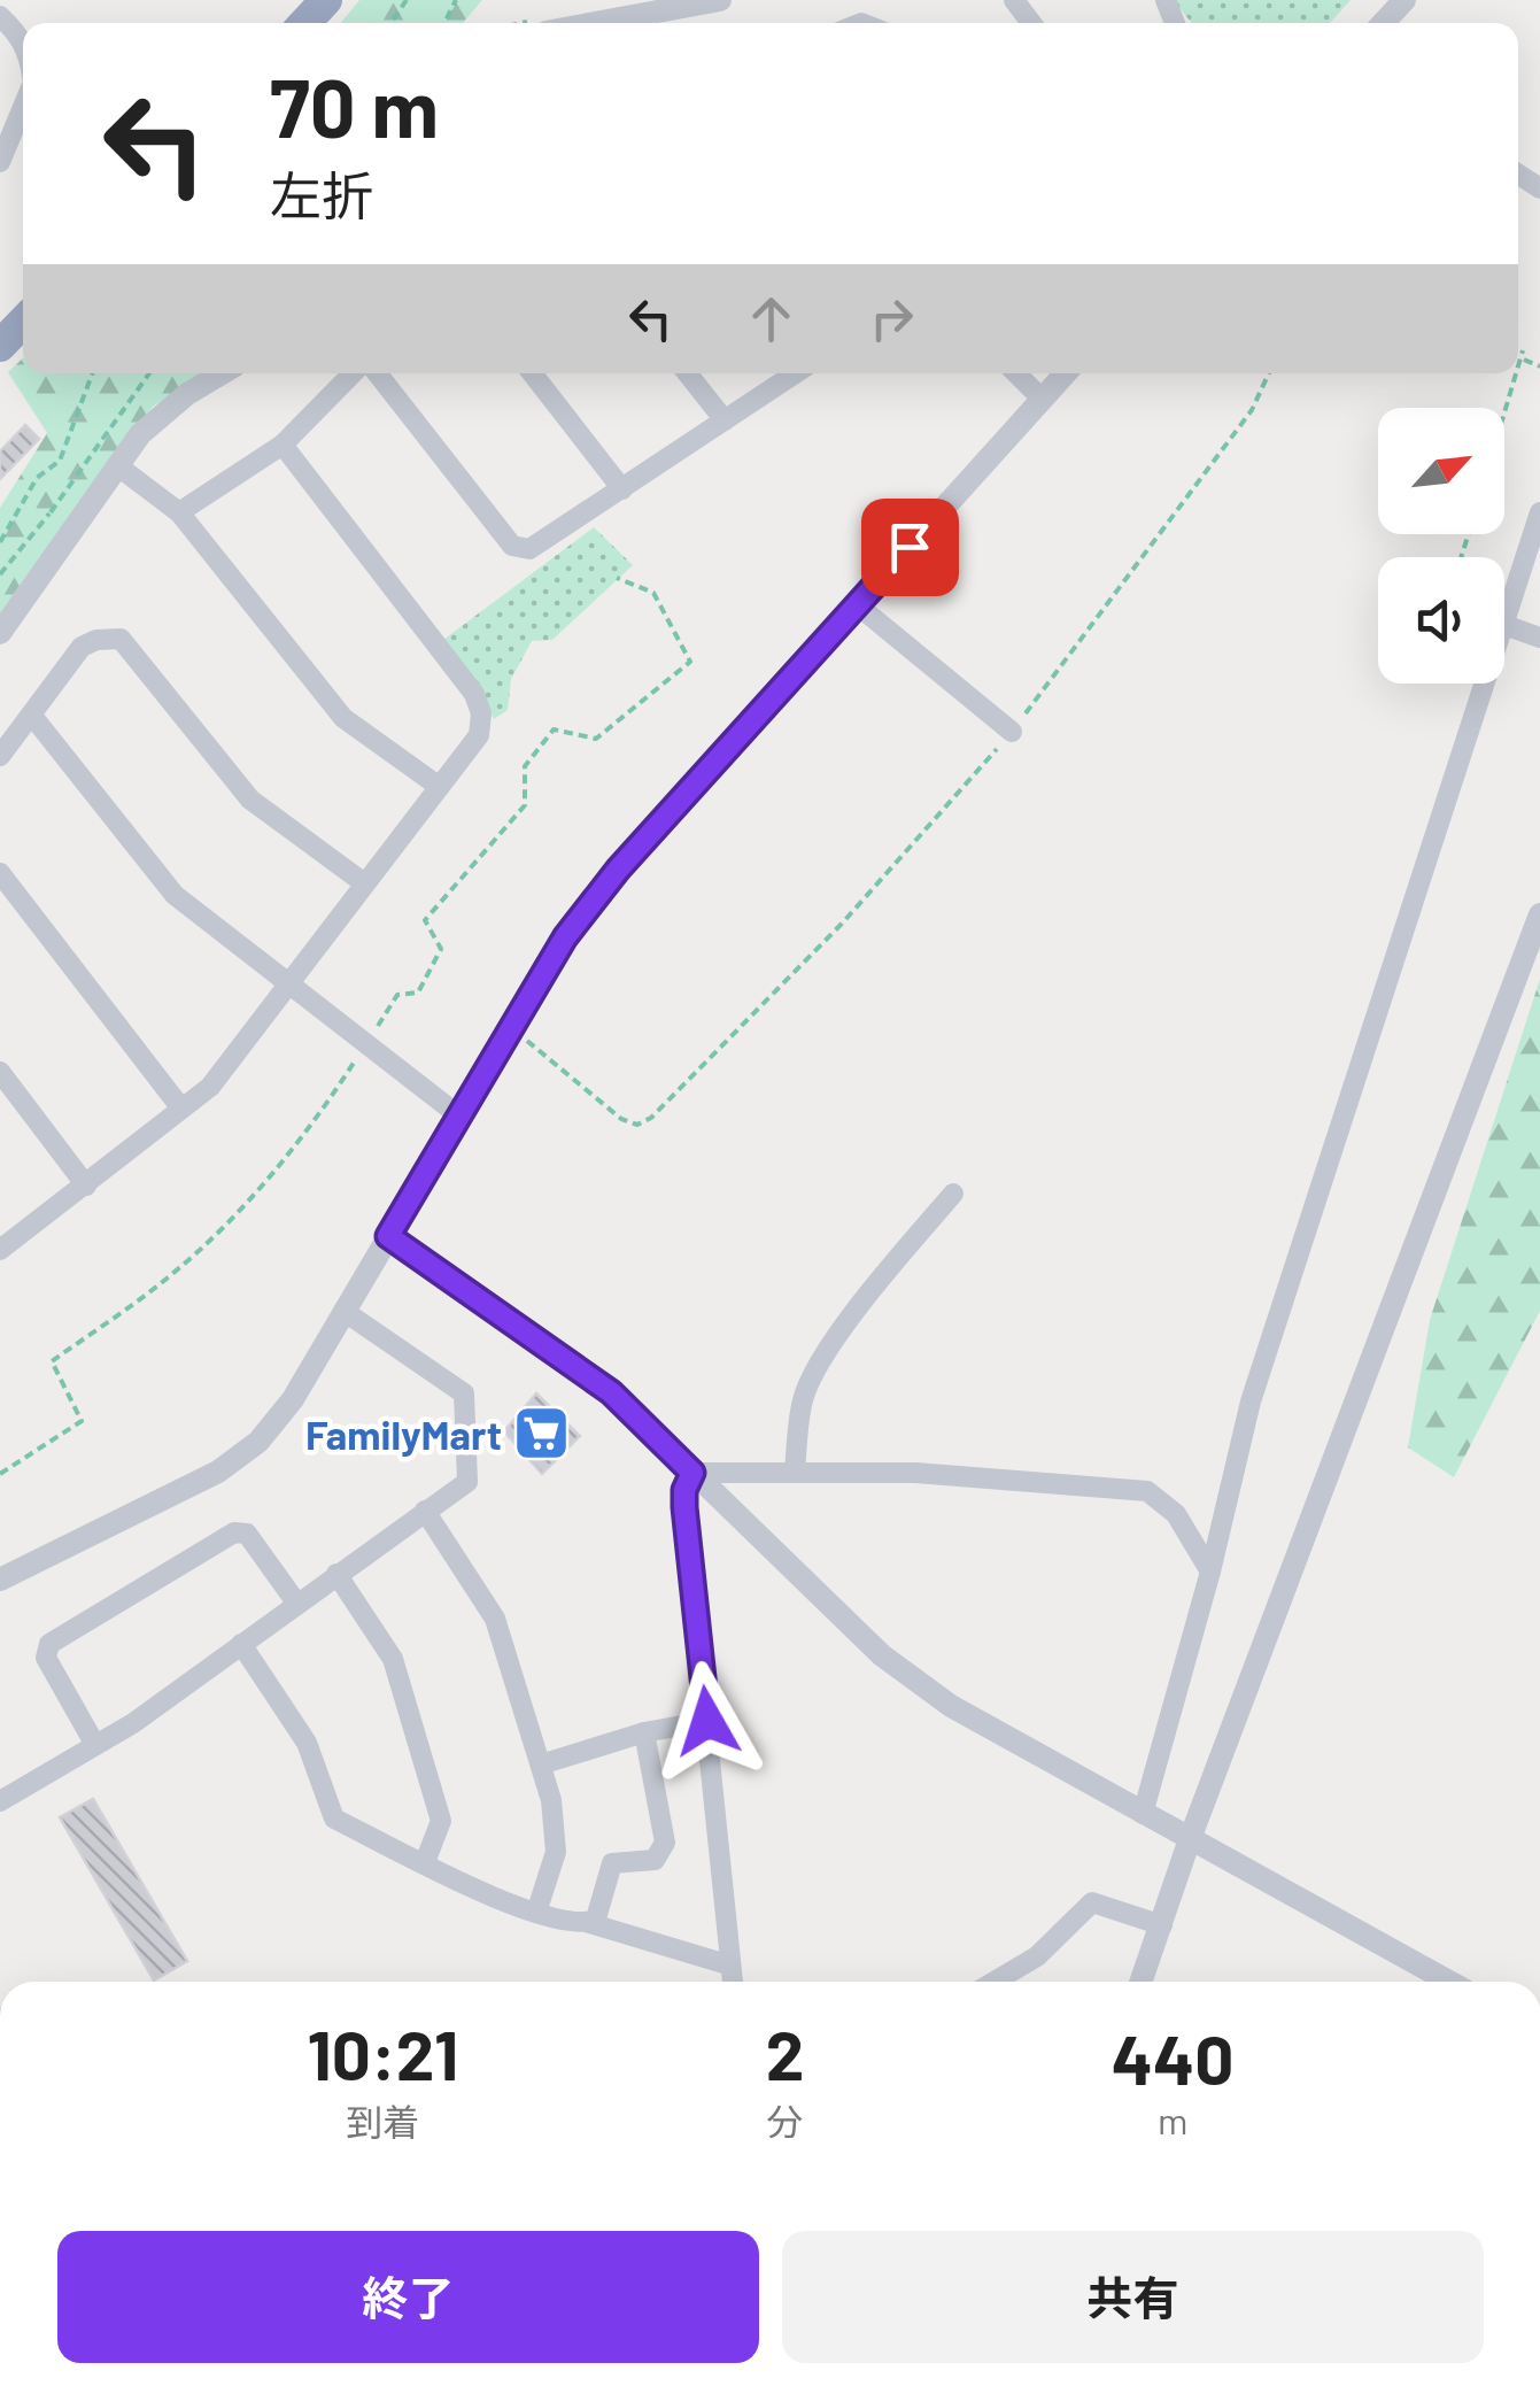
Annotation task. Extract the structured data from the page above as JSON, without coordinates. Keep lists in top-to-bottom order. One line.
{"places":{"supermarket":["FamilyMart"]},"north":"top right","page":{"turn":["70 m","左折"],"eta":["10:21","到着","2","分","440","m"],"buttons":["終了","共有"]}}
